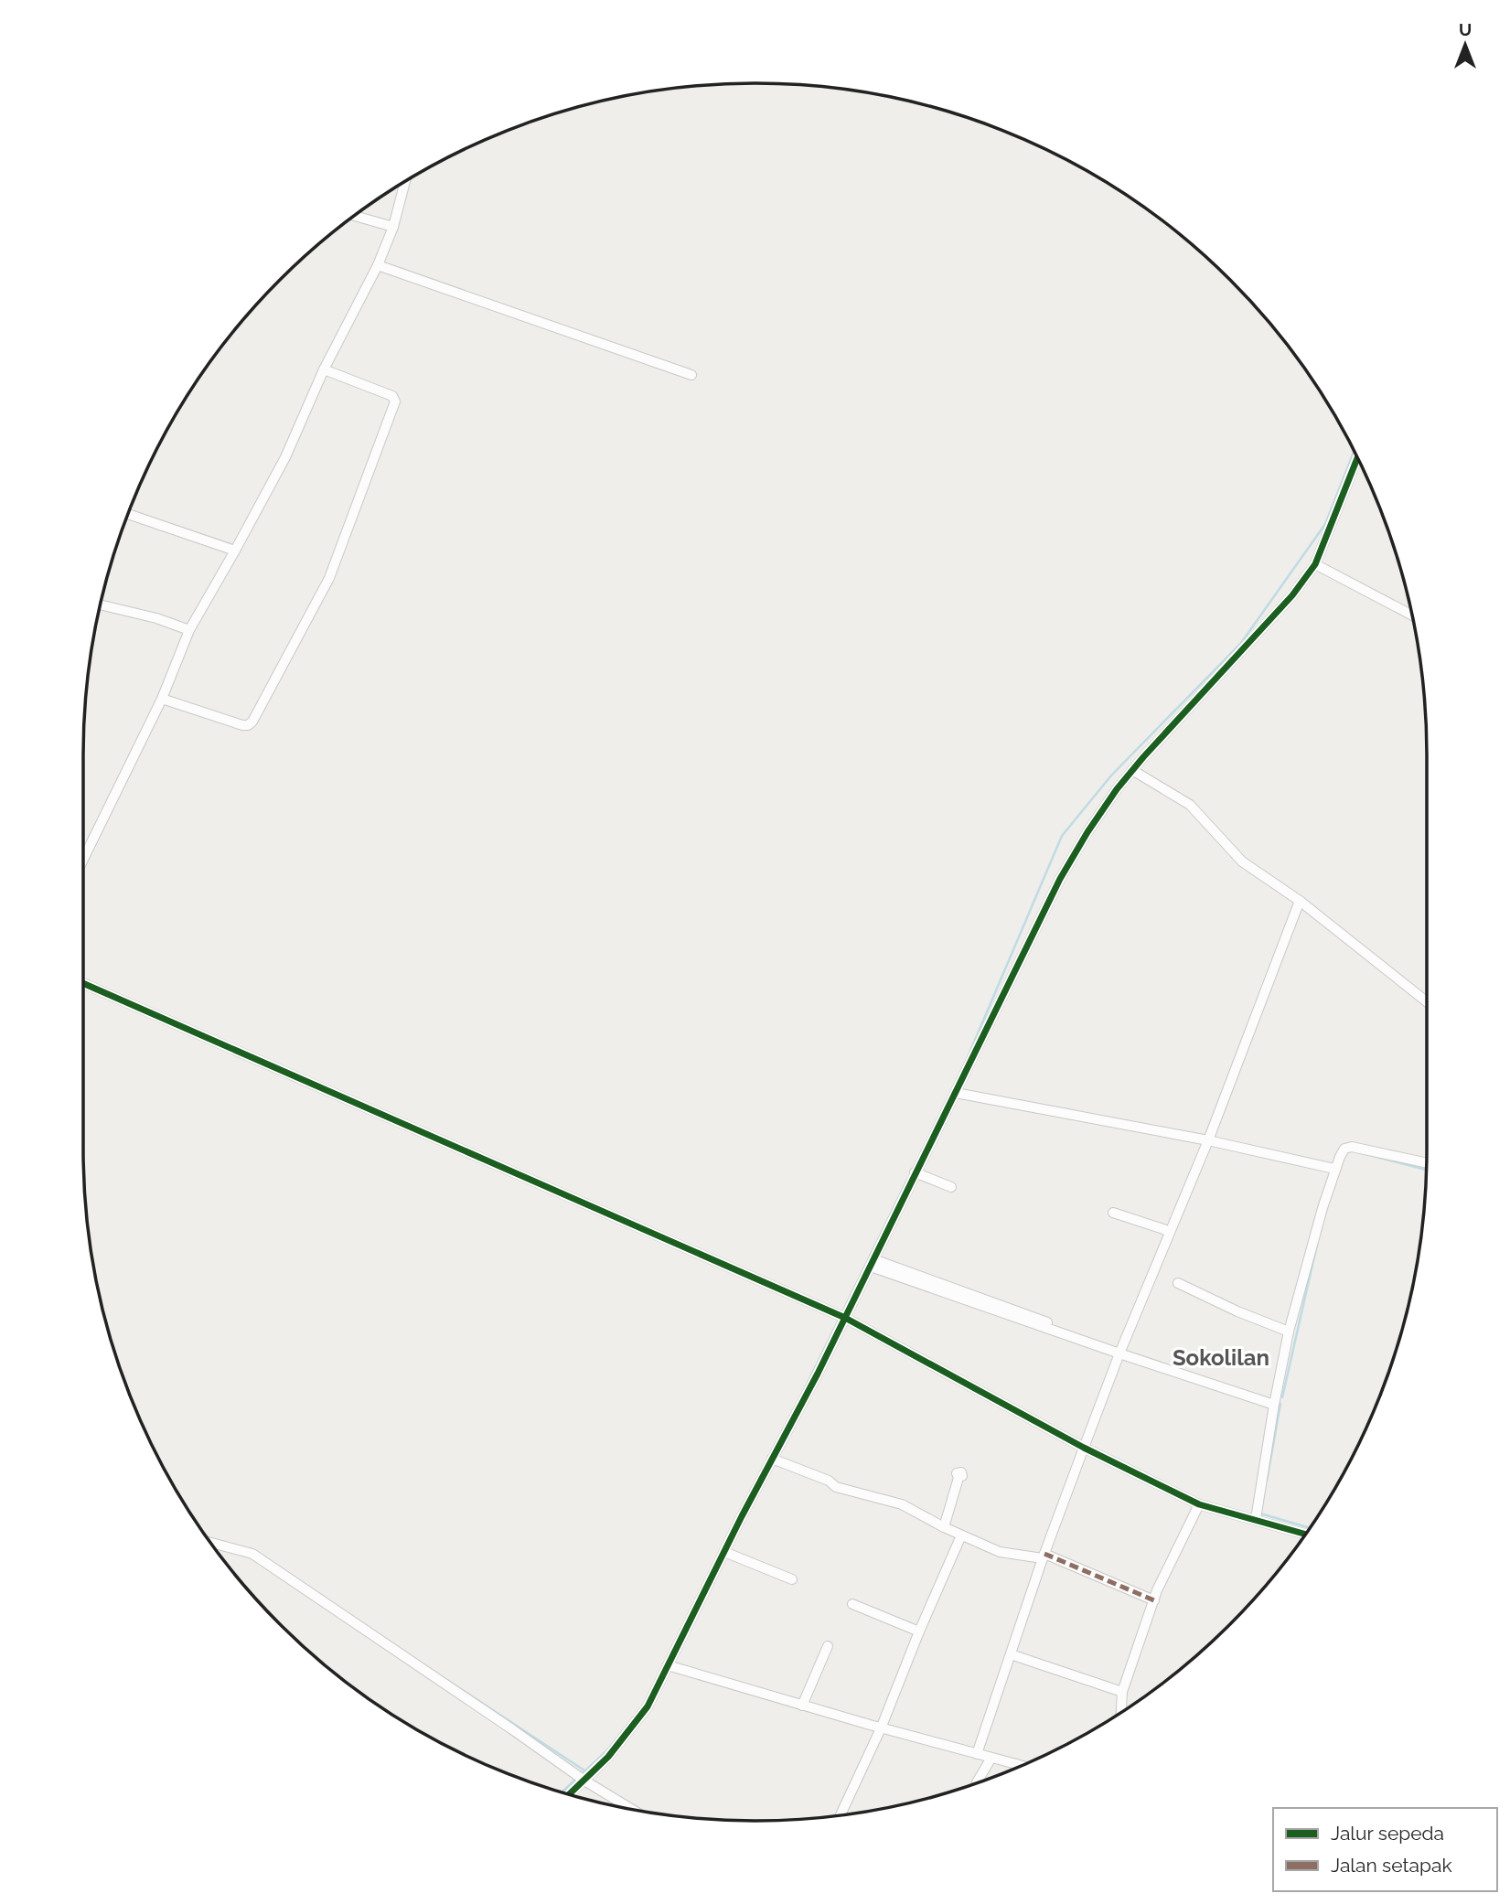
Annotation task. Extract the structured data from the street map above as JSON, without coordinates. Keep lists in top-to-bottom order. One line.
{"districts":["Sokolilan"],"legend":["Jalur sepeda","Jalan setapak"],"north":"top"}
